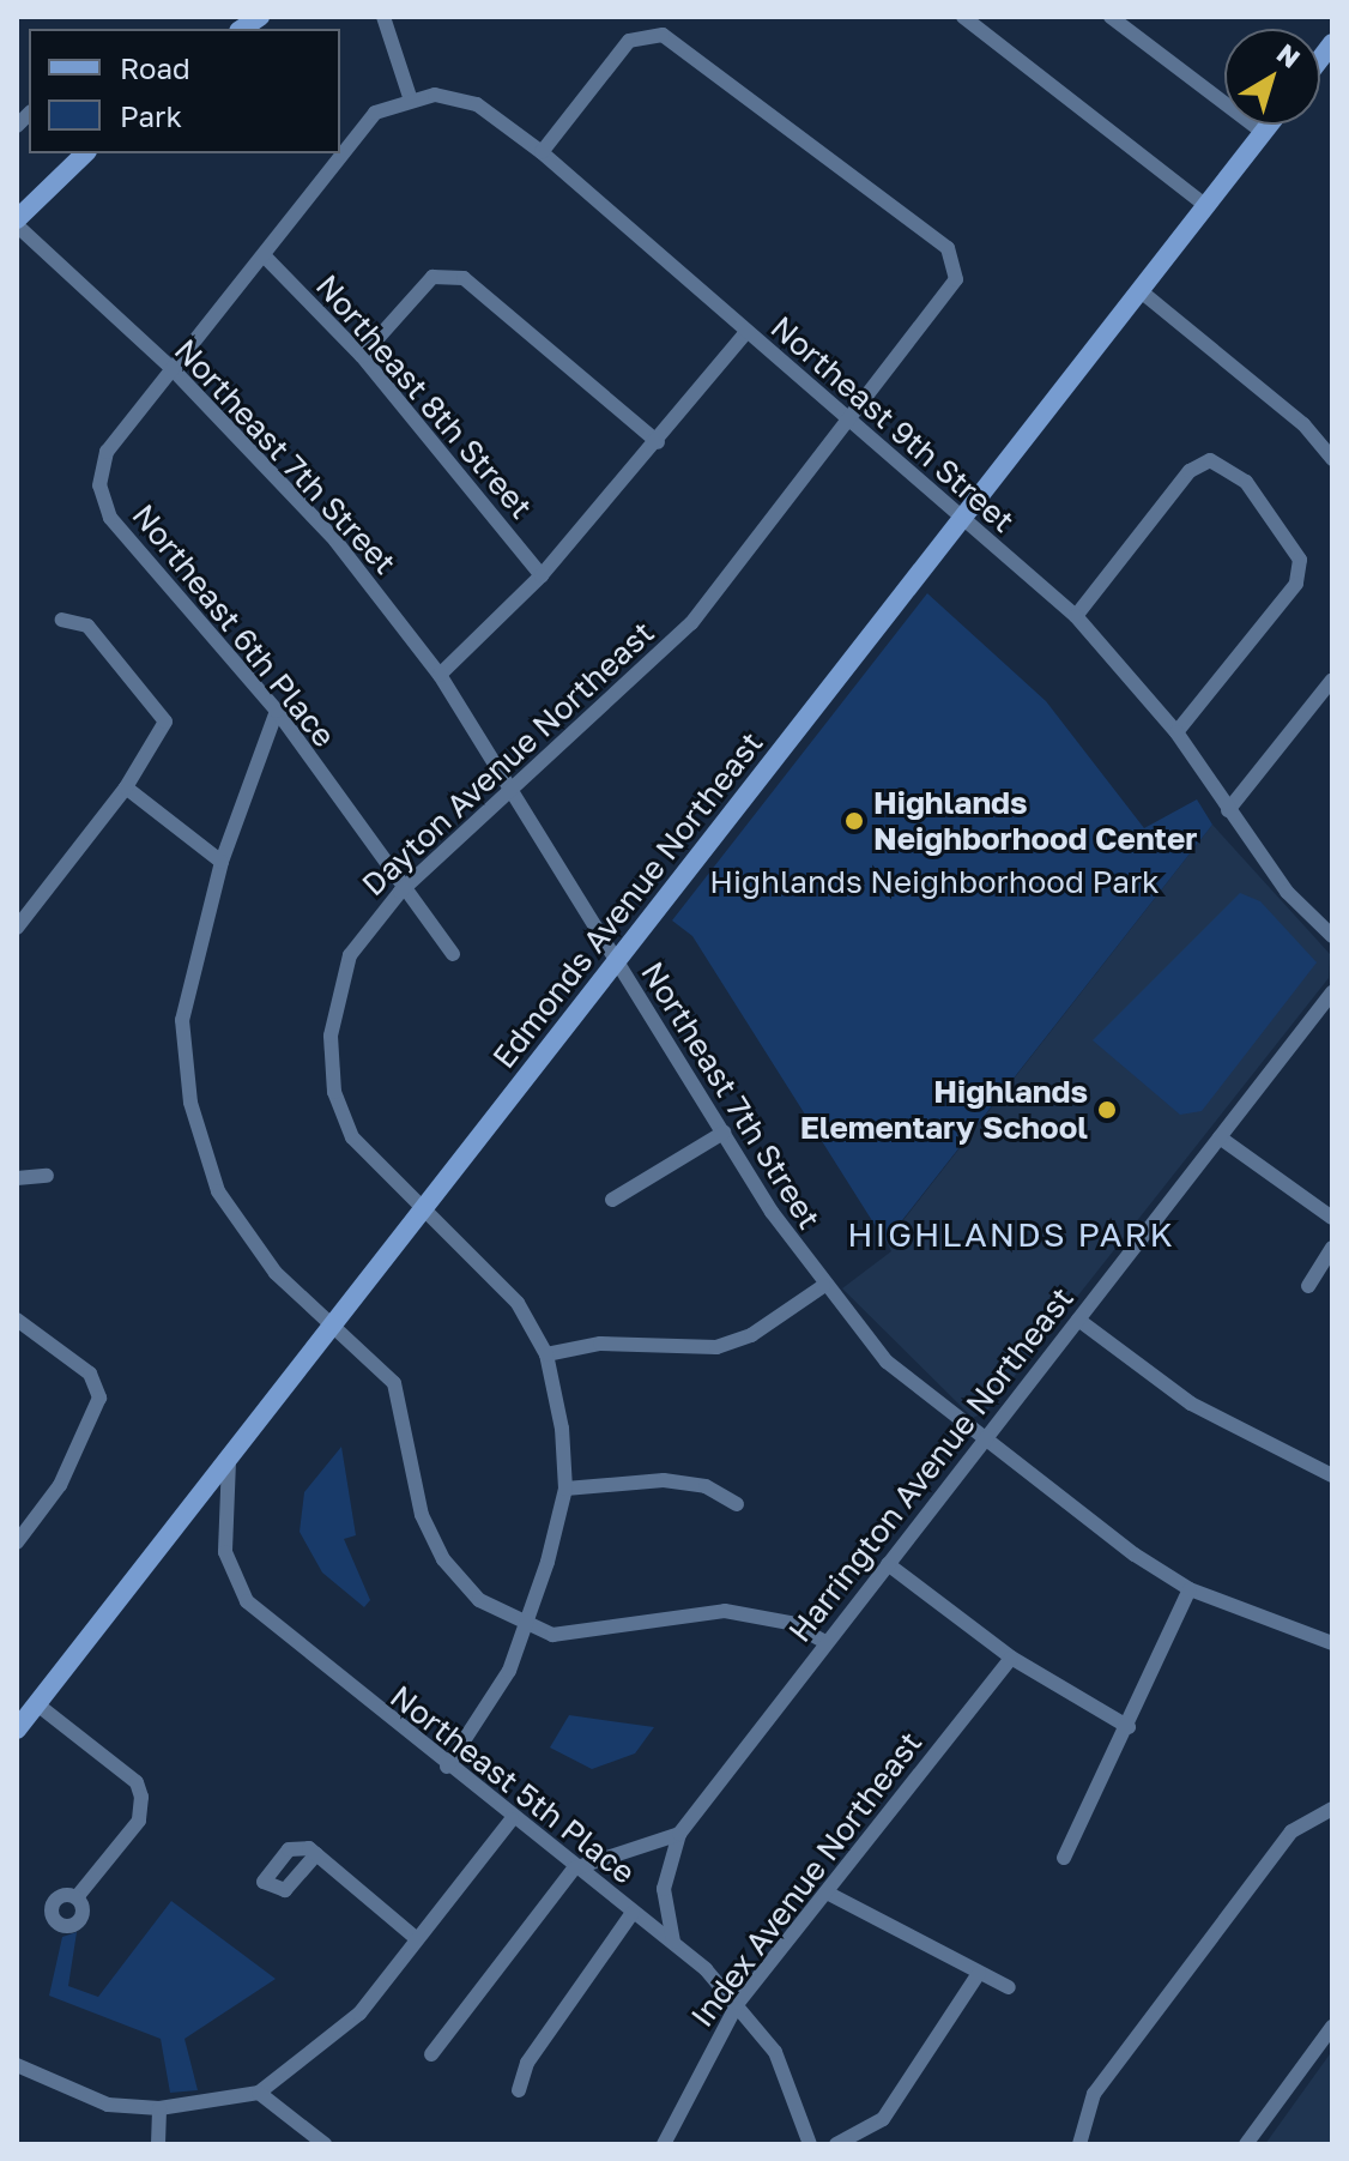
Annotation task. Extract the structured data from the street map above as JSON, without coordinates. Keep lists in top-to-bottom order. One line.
{"streets":{"street":["Northeast 8th Street","Northeast 9th Street","Northeast 7th Street","Northeast 6th Place","Dayton Avenue Northeast","Edmonds Avenue Northeast","Harrington Avenue Northeast","Northeast 5th Place","Index Avenue Northeast"]},"crossings":[["Northeast 8th Street","Northeast 6th Place"],["Northeast 9th Street","Northeast 6th Place"],["Northeast 9th Street","Dayton Avenue Northeast"],["Northeast 9th Street","Edmonds Avenue Northeast"],["Northeast 7th Street","Northeast 6th Place"],["Northeast 7th Street","Dayton Avenue Northeast"],["Northeast 7th Street","Edmonds Avenue Northeast"],["Northeast 7th Street","Harrington Avenue Northeast"],["Northeast 6th Place","Dayton Avenue Northeast"],["Dayton Avenue Northeast","Edmonds Avenue Northeast"],["Edmonds Avenue Northeast","Northeast 5th Place"],["Harrington Avenue Northeast","Northeast 5th Place"],["Northeast 5th Place","Index Avenue Northeast"]],"districts":["HIGHLANDS PARK"],"parks":["Highlands Neighborhood Park"],"places":["Highlands Neighborhood Center","Highlands Elementary School"],"legend":["Road","Park"],"north":"top right"}
